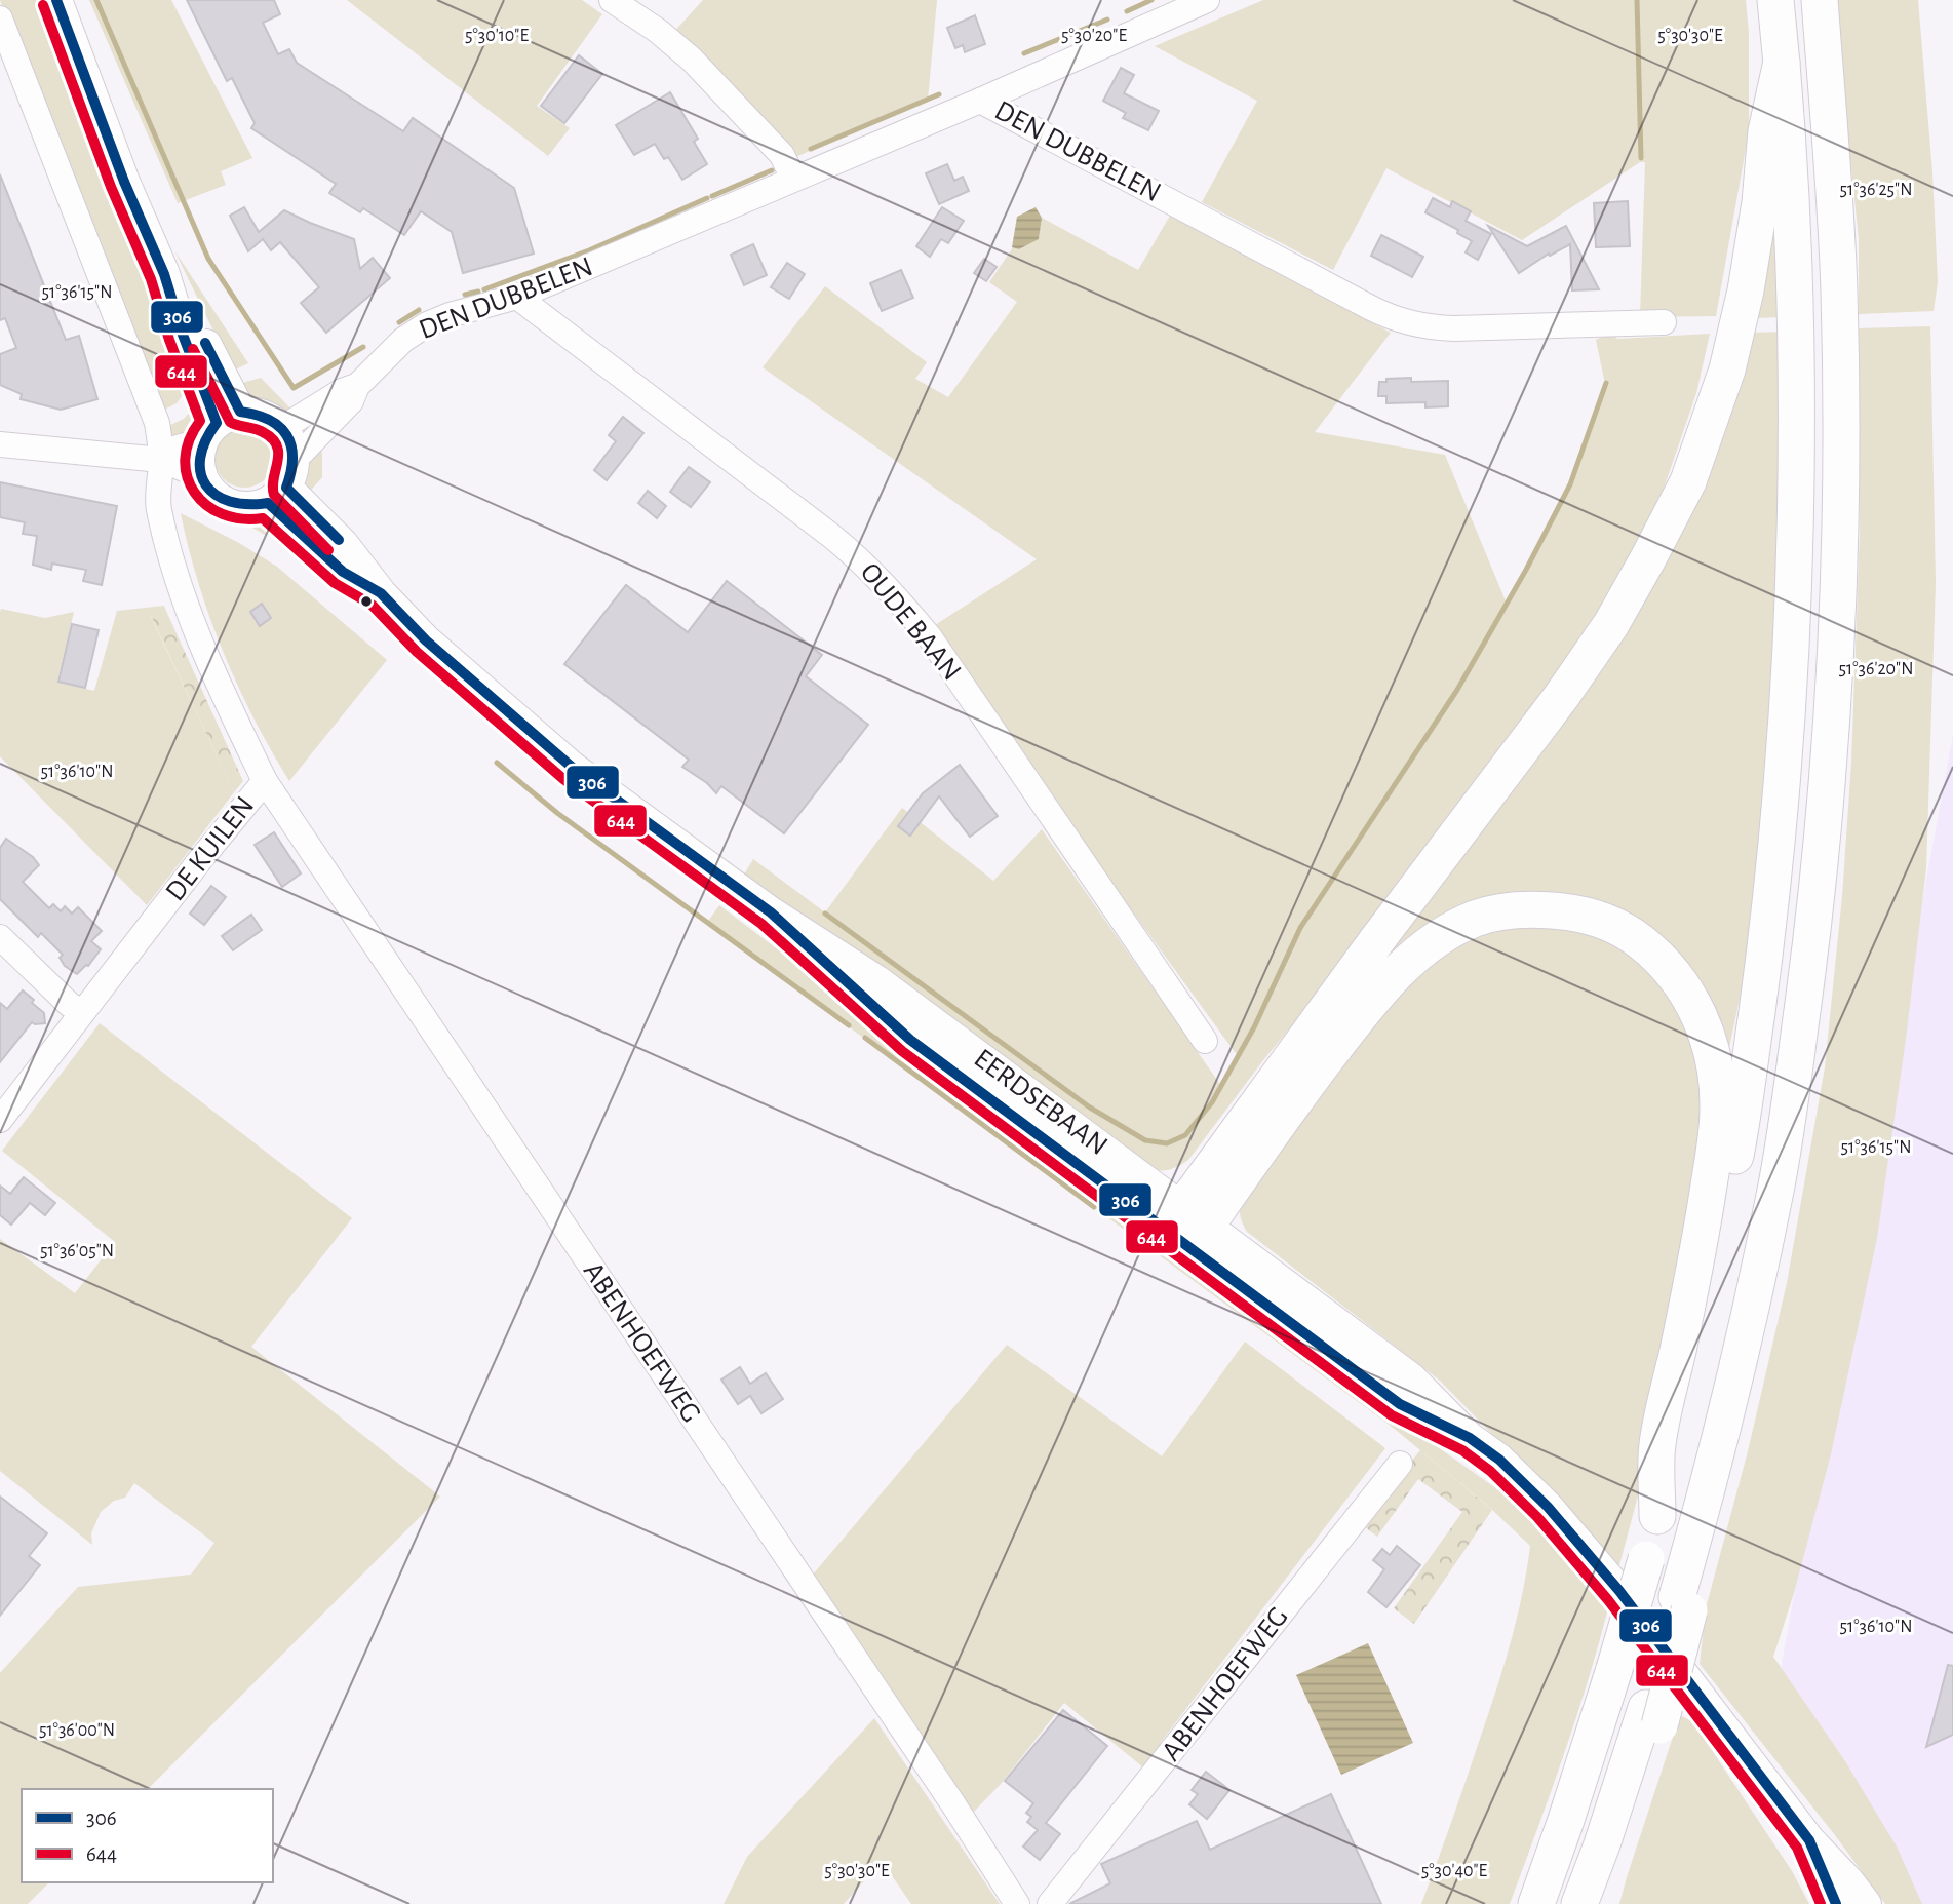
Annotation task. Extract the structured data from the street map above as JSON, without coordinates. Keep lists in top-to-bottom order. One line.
{"streets":{"main road":["EERDSEBAAN"],"street":["DEN DUBBELEN","OUDE BAAN","DE KUILEN","ABENHOEFWEG"]},"crossings":[["DEN DUBBELEN","OUDE BAAN"],["DEN DUBBELEN","EERDSEBAAN"],["DE KUILEN","ABENHOEFWEG"]],"lines":["transit line 306","transit line 644"],"legend":["306","644"],"coordinates":["5°30'10\"E","5°30'20\"E","5°30'30\"E","51°36'25\"N","51°36'15\"N","51°36'20\"N","51°36'10\"N","51°36'05\"N","51°36'00\"N","5°30'40\"E"]}
